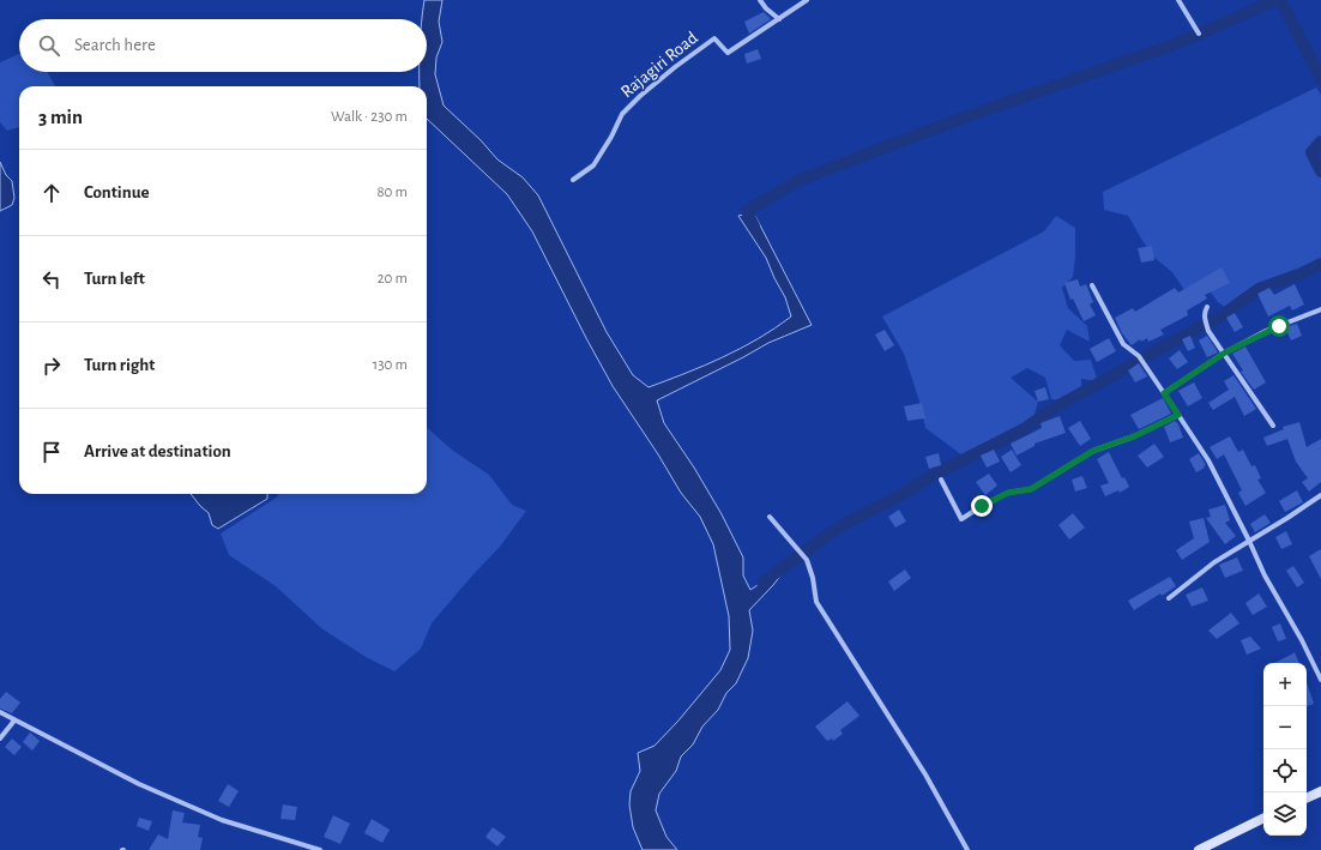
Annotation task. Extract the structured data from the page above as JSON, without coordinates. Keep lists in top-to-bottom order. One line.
{"streets":{"street":["Rajagiri Road"]},"page":{"search":"Search here","heading":["3 min","Walk · 230 m"],"list":[["Continue","80 m"],["Turn left","20 m"],["Turn right","130 m"],"Arrive at destination"],"map_buttons":["+","−"]}}
